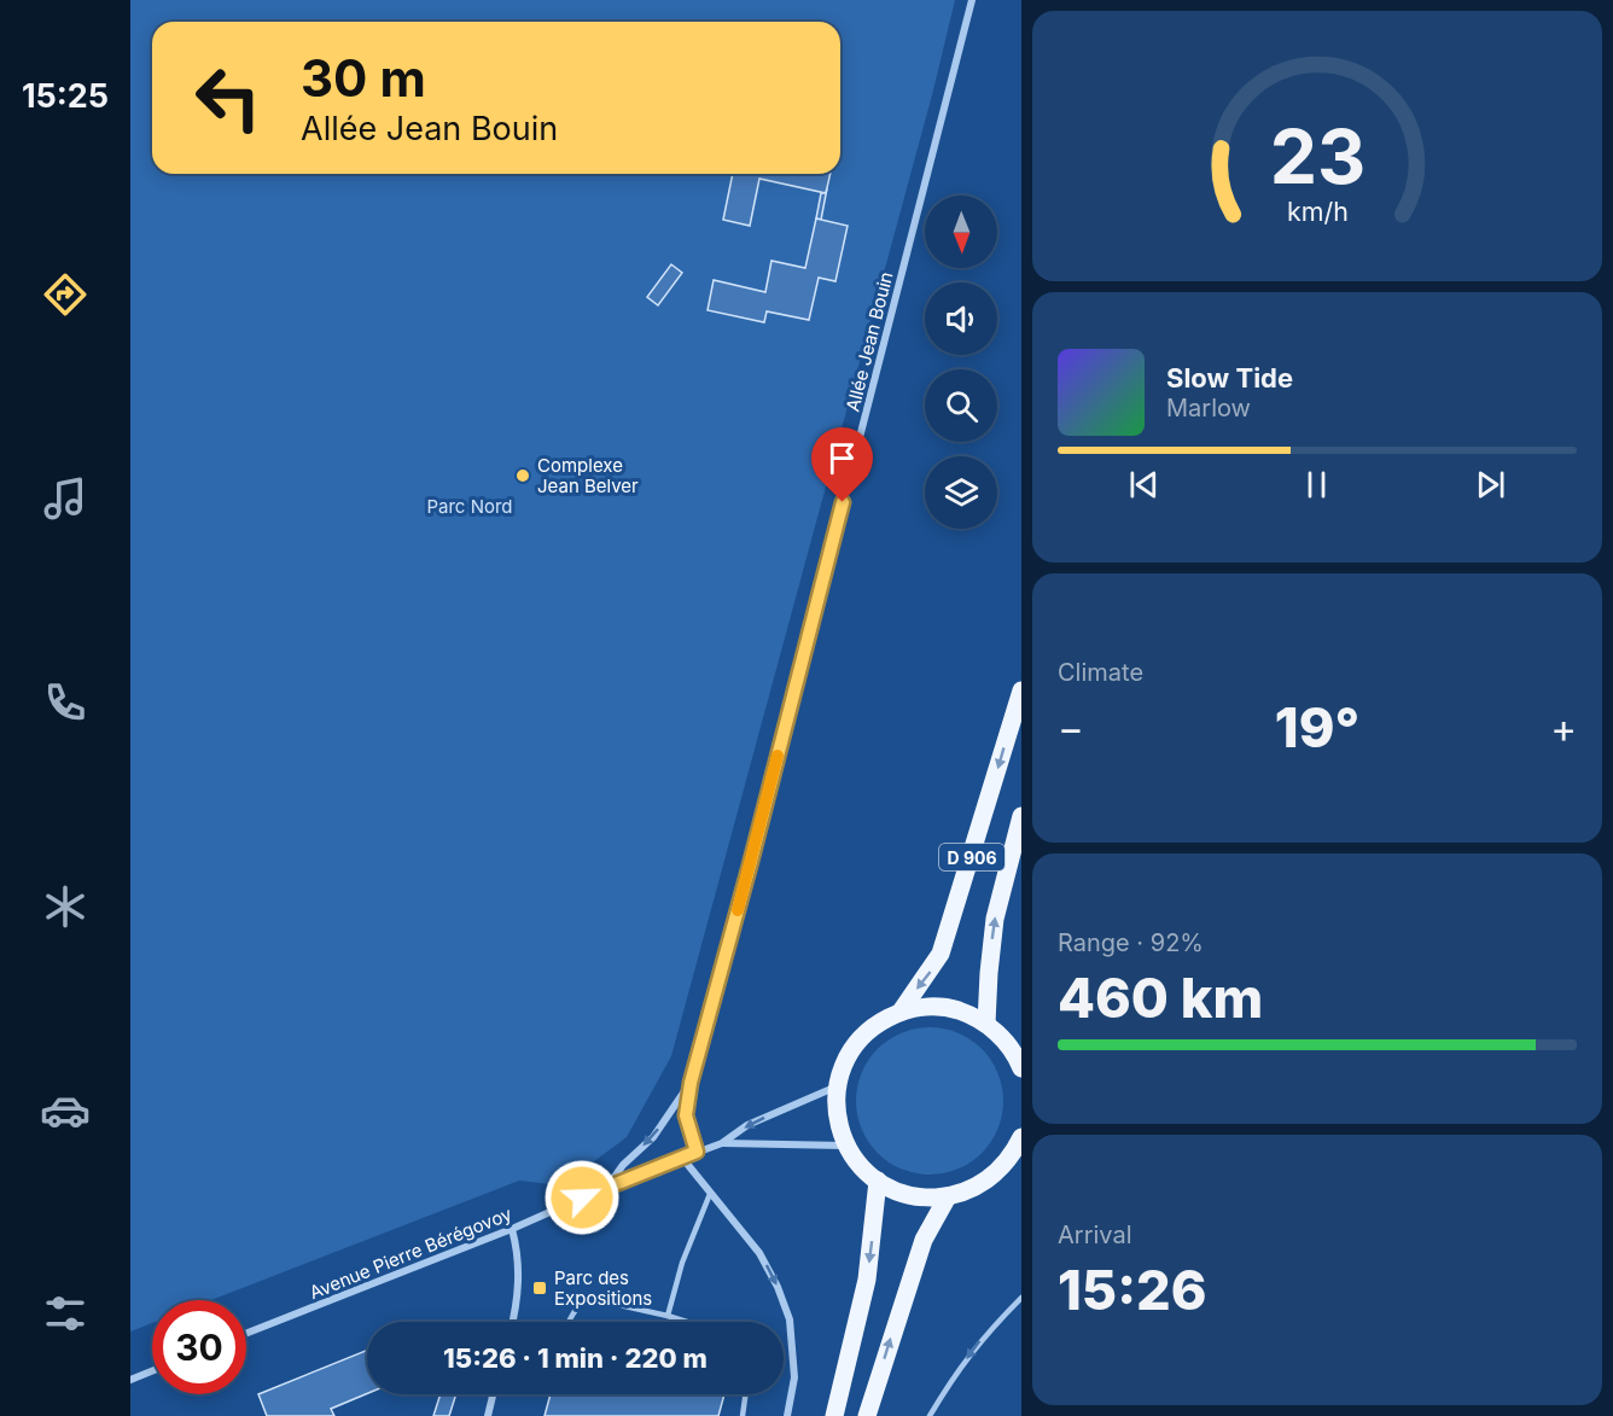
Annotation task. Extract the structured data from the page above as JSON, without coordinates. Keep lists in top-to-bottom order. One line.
{"streets":{"main road":["D 906"],"street":["Allée Jean Bouin","Avenue Pierre Bérégovoy"]},"crossings":[["Allée Jean Bouin","Avenue Pierre Bérégovoy"]],"parks":["Parc Nord"],"places":{"other":["Complexe Jean Belver"],"transit":["Parc des Expositions"]},"north":"bottom","page":{"tabs":"15:25","turn":["30 m","Allée Jean Bouin"],"song":["Slow Tide","Marlow"],"tile":["Climate",["Range · 92%","460 km"],["Arrival","15:26"]],"heat":["−","19°","+"],"limit":"30","trip":"15:26 · 1 min · 220 m","gauge":["23","km/h"]}}
